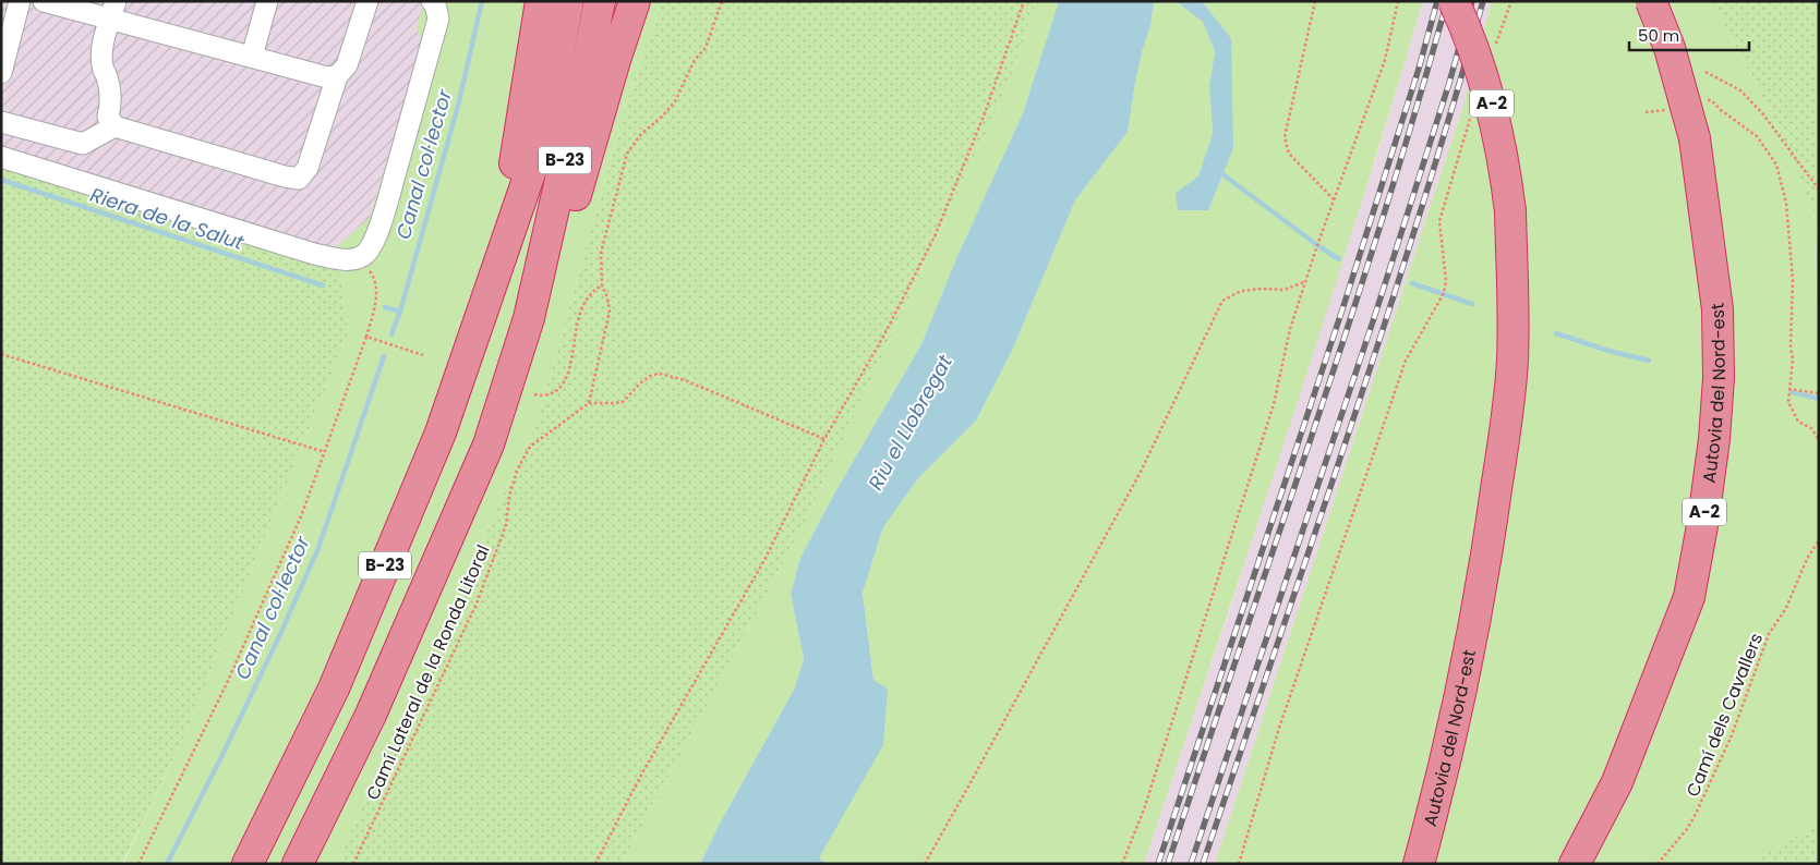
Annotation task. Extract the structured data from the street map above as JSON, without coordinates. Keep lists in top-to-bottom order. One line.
{"streets":{"highway":["A-2","B-23","Autovia del Nord-est"],"path":["Camí Lateral de la Ronda Litoral","Camí dels Cavallers"]},"water":["Canal col·lector","Riera de la Salut","Riu el Llobregat"],"scale_bar":"50 m"}
